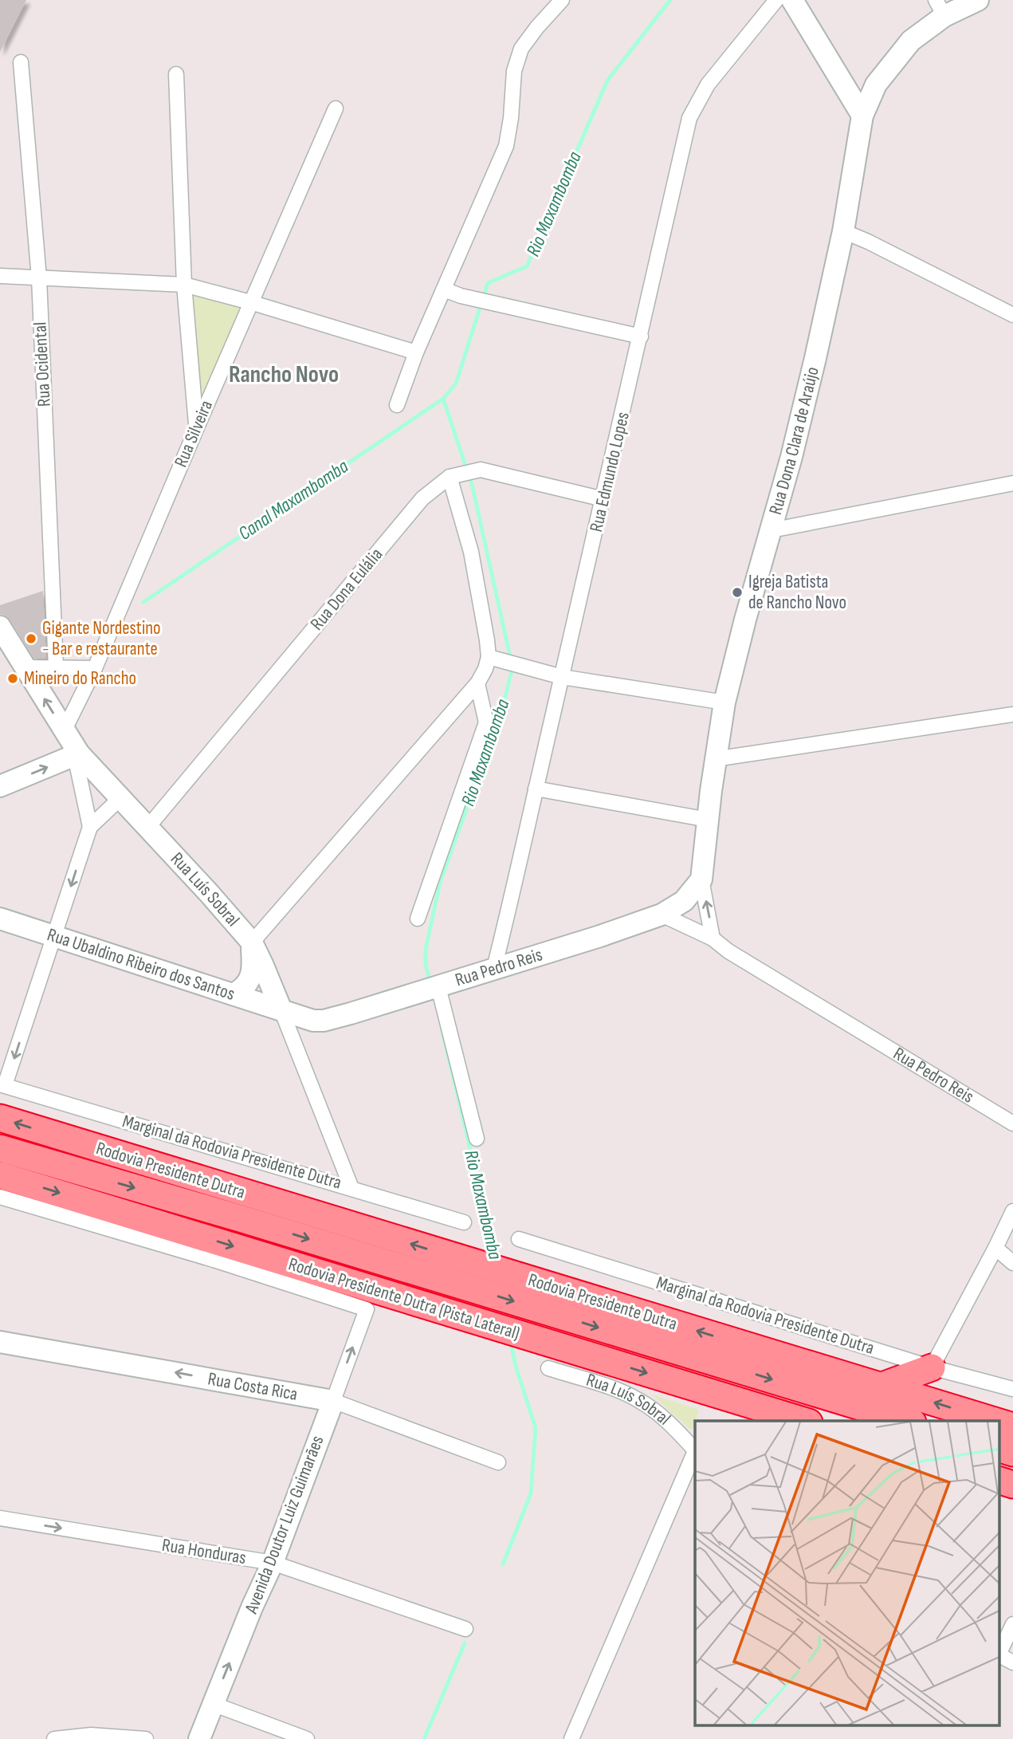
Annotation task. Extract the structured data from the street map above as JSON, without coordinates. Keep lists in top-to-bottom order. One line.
{"streets":{"highway":["Rodovia Presidente Dutra","Rodovia Presidente Dutra (Pista Lateral)"],"main road":["Rua Dona Clara de Araújo","Rua Luís Sobral","Rua Ubaldino Ribeiro dos Santos","Rua Pedro Reis","Rua Costa Rica","Avenida Doutor Luiz Guimarães"],"street":["Rua Ocidental","Rua Silveira","Rua Edmundo Lopes","Rua Dona Eulália","Marginal da Rodovia Presidente Dutra","Rua Honduras"]},"crossings":[["Rua Silveira","Rua Luís Sobral"],["Rua Edmundo Lopes","Rua Dona Eulália"],["Rua Edmundo Lopes","Rua Pedro Reis"],["Rua Dona Eulália","Rua Luís Sobral"],["Rua Luís Sobral","Rua Ubaldino Ribeiro dos Santos"],["Rua Luís Sobral","Rua Pedro Reis"],["Rua Luís Sobral","Marginal da Rodovia Presidente Dutra"],["Rua Ubaldino Ribeiro dos Santos","Rua Pedro Reis"],["Rua Costa Rica","Avenida Doutor Luiz Guimarães"],["Avenida Doutor Luiz Guimarães","Rua Honduras"]],"one_way":["Rodovia Presidente Dutra (Pista Lateral)","Rua Costa Rica","Rua Honduras"],"districts":["Rancho Novo"],"water":["Rio Maxambomba","Canal Maxambomba"],"places":["Igreja Batista de Rancho Novo","Gigante Nordestino - Bar e restaurante","Mineiro do Rancho"]}
